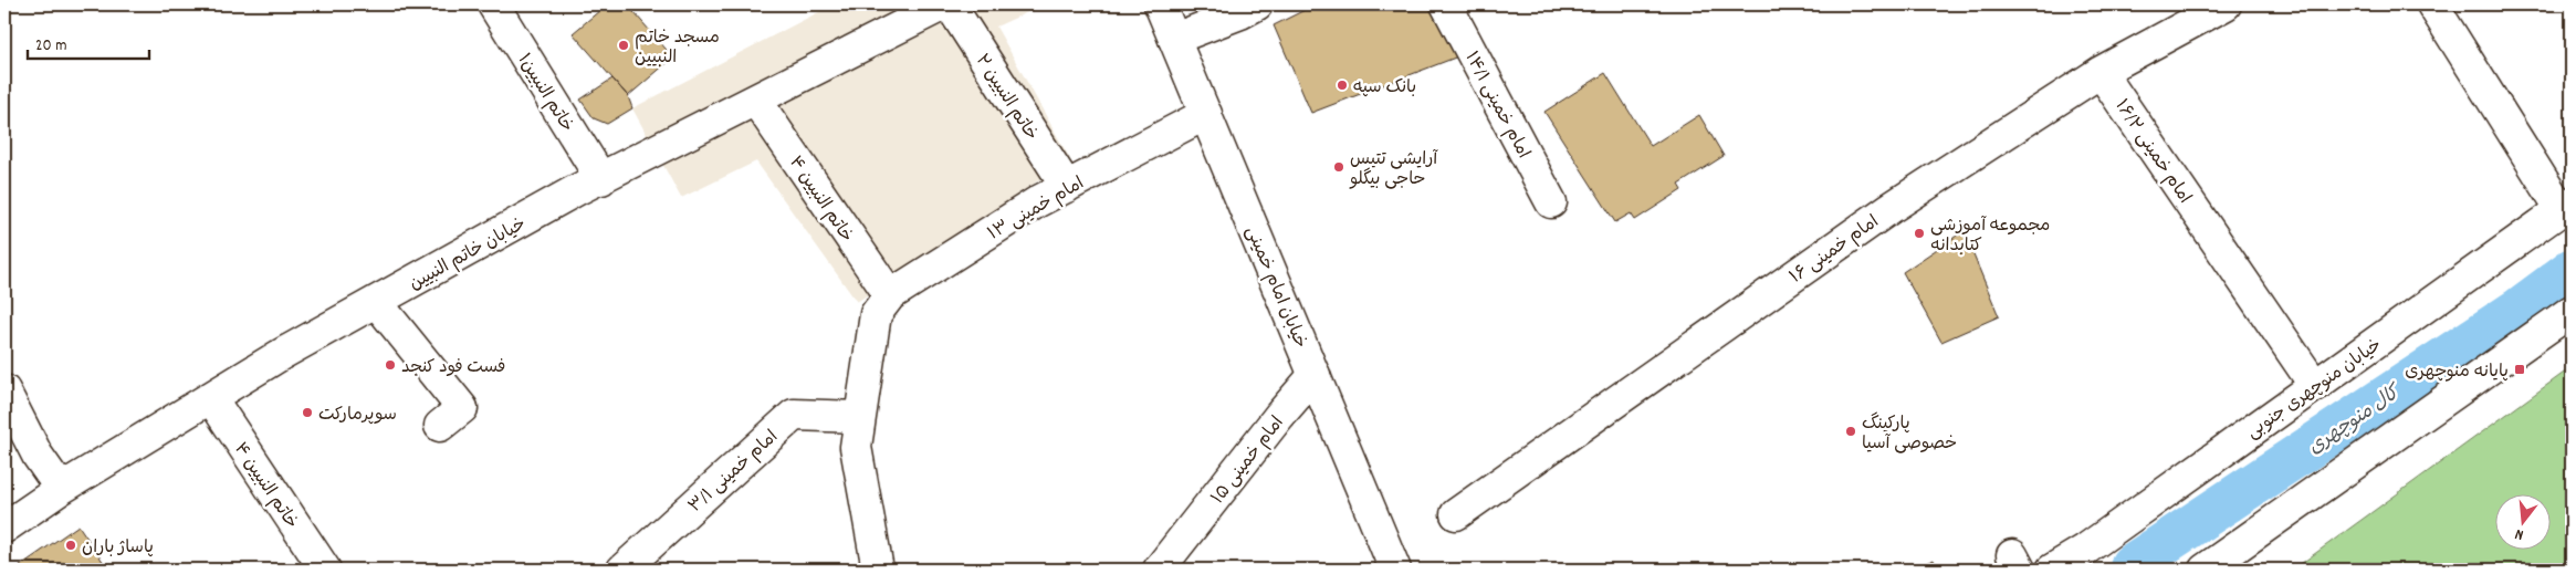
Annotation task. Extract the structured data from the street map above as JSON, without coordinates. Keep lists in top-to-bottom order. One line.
{"streets":{"street":["خاتم النبیین۱","خاتم النبیین ۲","امام خمینی ۱۴/۱","امام خمینی ۱۶/۲","خاتم النبیین ۴","امام خمینی ۱۳","امام خمینی ۱۶","خیابان خاتم النبیین","خیابان امام خمینی","خیابان منوچهری جنوبی","امام خمینی ۱۵","امام خمینی ۳/۱"]},"crossings":[["خاتم النبیین۱","خیابان خاتم النبیین"],["خاتم النبیین ۲","امام خمینی ۱۳"],["امام خمینی ۱۶/۲","امام خمینی ۱۶"],["امام خمینی ۱۶/۲","خیابان منوچهری جنوبی"],["خاتم النبیین ۴","امام خمینی ۱۳"],["خاتم النبیین ۴","خیابان خاتم النبیین"],["امام خمینی ۱۳","خیابان امام خمینی"],["خیابان امام خمینی","امام خمینی ۱۵"]],"water":["کال منوچهری"],"places":{"other":["مسجد خاتم النبیین","بانک سپه","آرایشی تتیس حاجی بیگلو","مجموعه آموزشی کتابدانه","فست فود کنجد","سوپرمارکت","پارکینگ خصوصی آسیا","پاساژ باران"],"transit":["پایانه منوچهری"]},"scale_bar":"20 m","north":"bottom"}
